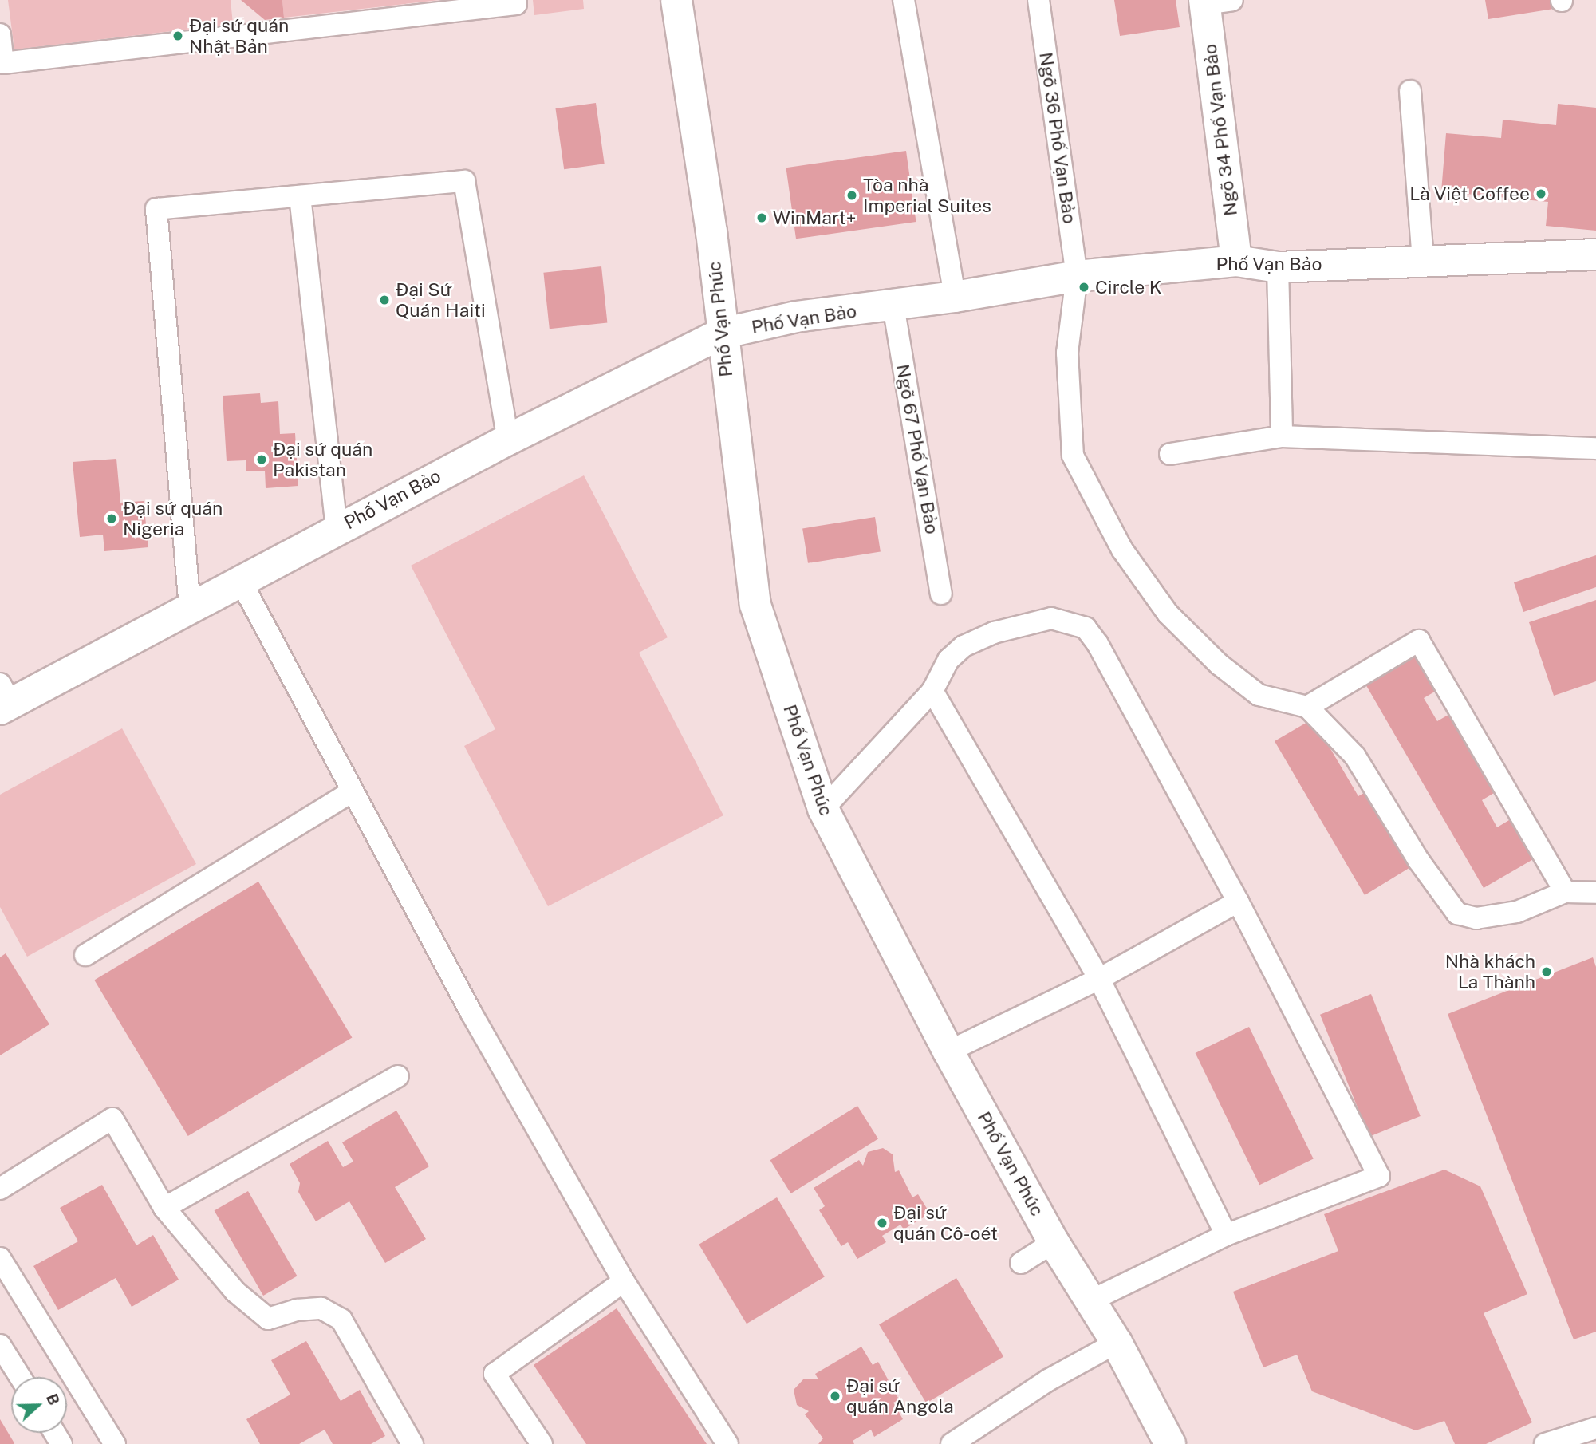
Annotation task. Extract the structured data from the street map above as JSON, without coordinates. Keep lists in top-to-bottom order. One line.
{"streets":{"street":["Ngõ 34 Phố Vạn Bảo","Phố Vạn Bảo","Phố Vạn Phúc"],"lane":["Ngõ 36 Phố Vạn Bảo","Ngõ 67 Phố Vạn Bảo"]},"crossings":[["Ngõ 34 Phố Vạn Bảo","Phố Vạn Bảo"],["Ngõ 36 Phố Vạn Bảo","Phố Vạn Bảo"],["Phố Vạn Bảo","Phố Vạn Phúc"],["Phố Vạn Bảo","Ngõ 67 Phố Vạn Bảo"]],"places":["Đại sứ quán Nhật Bản","Là Việt Coffee","Tòa nhà Imperial Suites","WinMart+","Circle K","Đại Sứ Quán Haiti","Đại sứ quán Pakistan","Đại sứ quán Nigeria","Nhà khách La Thành","Đại sứ quán Cô-oét","Đại sứ quán Angola"],"north":"right"}
